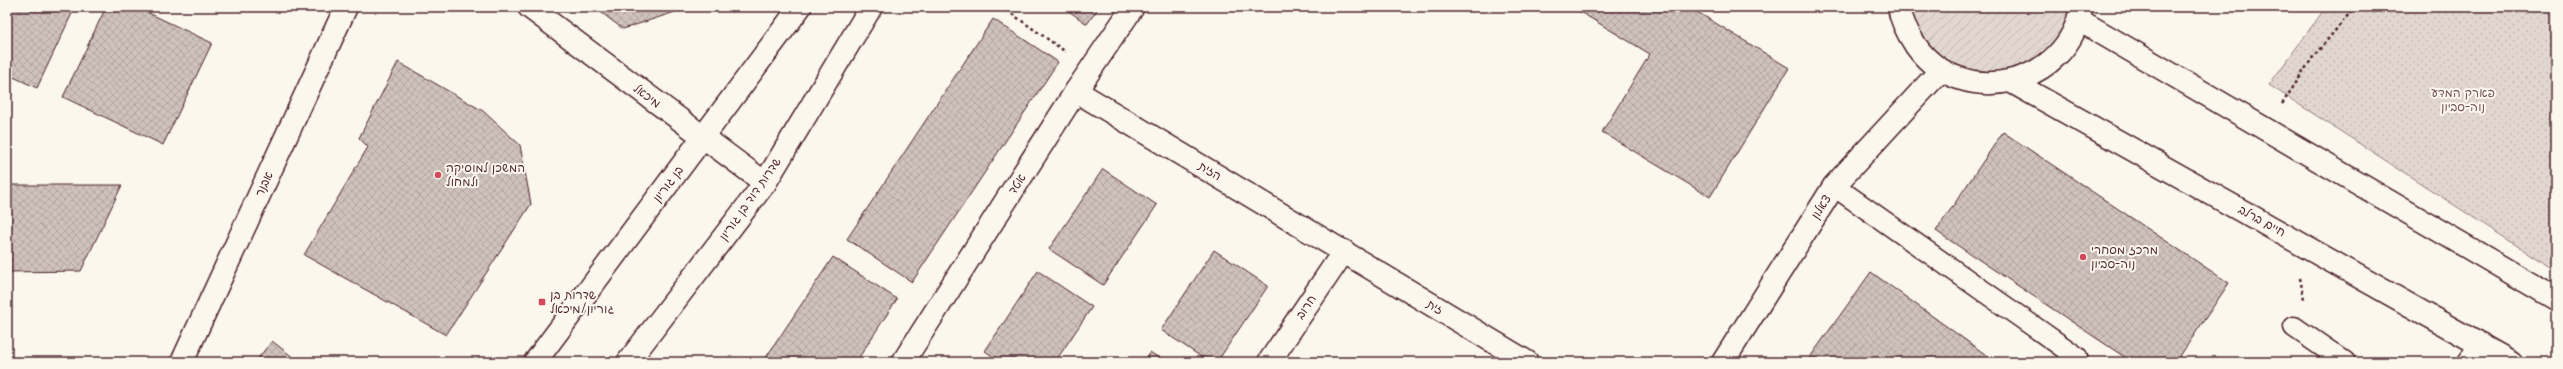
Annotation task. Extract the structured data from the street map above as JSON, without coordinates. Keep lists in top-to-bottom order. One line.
{"streets":{"street":["מיכאל","הזית","אבנר","בן גוריון","אטד","שדרות דוד בן גוריון","צאלון","חיים ברלב","חרוב","זית"]},"crossings":[["מיכאל","בן גוריון"],["מיכאל","שדרות דוד בן גוריון"],["הזית","אטד"],["הזית","חרוב"],["הזית","זית"],["חרוב","זית"]],"parks":["פארק המדע נוה-סביון"],"places":{"other":["המשכן למוסיקה ולמחול","מרכז מסחרי נוה-סביון"],"transit":["שדרות בן גוריון/מיכאל"]}}
